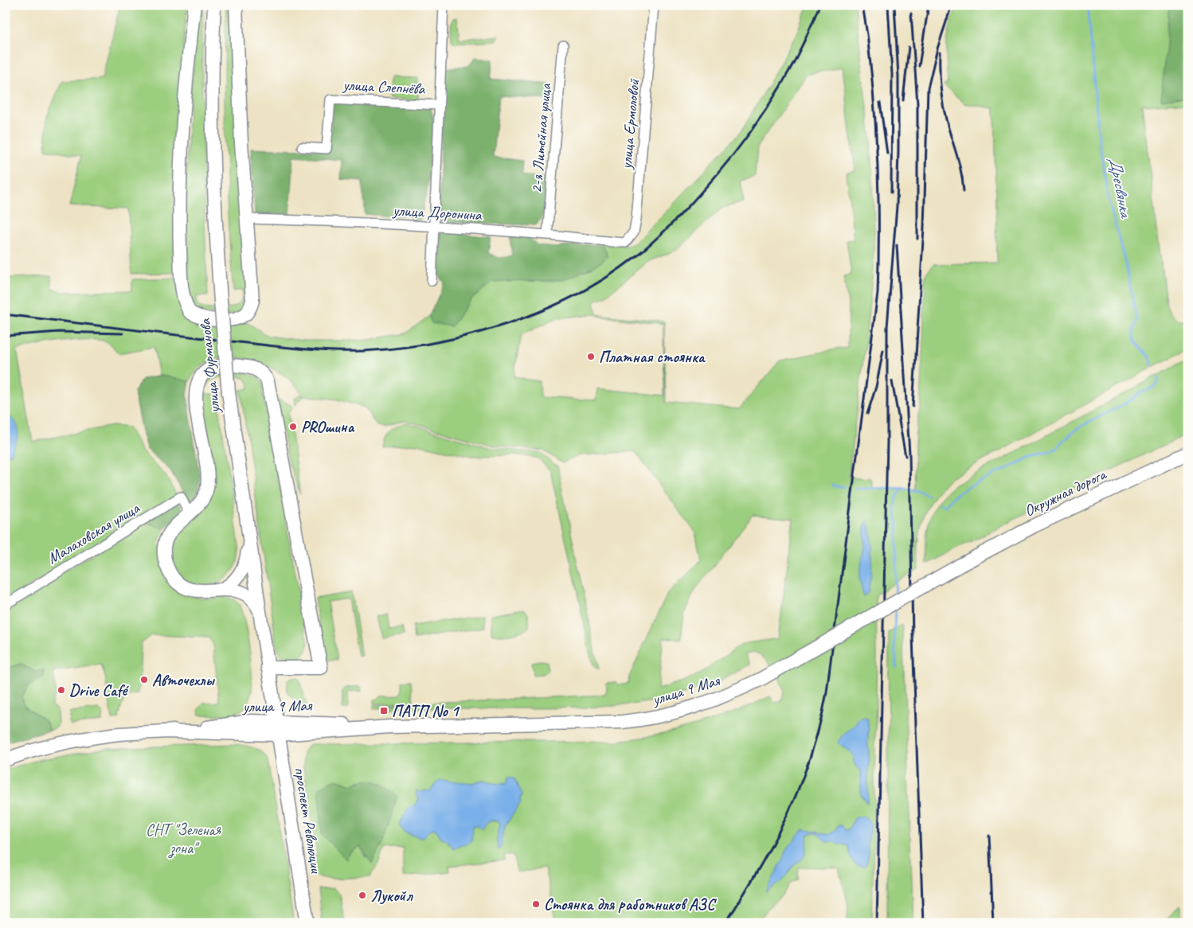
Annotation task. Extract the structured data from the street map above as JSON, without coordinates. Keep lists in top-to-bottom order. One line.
{"streets":{"main road":["улица Фурманова","Окружная дорога","улица 9 Мая","проспект Революции"],"street":["улица Слепнёва","улица Ермоловой","2-я Литейная улица","улица Доронина","Малаховская улица"]},"crossings":[["улица Ермоловой","улица Доронина"],["2-я Литейная улица","улица Доронина"],["улица Фурманова","улица 9 Мая"],["улица Фурманова","проспект Революции"],["Окружная дорога","улица 9 Мая"],["улица 9 Мая","проспект Революции"]],"water":["Дресвянка"],"parks":["СНТ \"Зеленая зона\""],"places":{"other":["Платная стоянка","PROшина","Авточехлы","Drive Café","Лукойл","Стоянка для работников АЗС"],"transit":["ПАТП No 1"]}}
